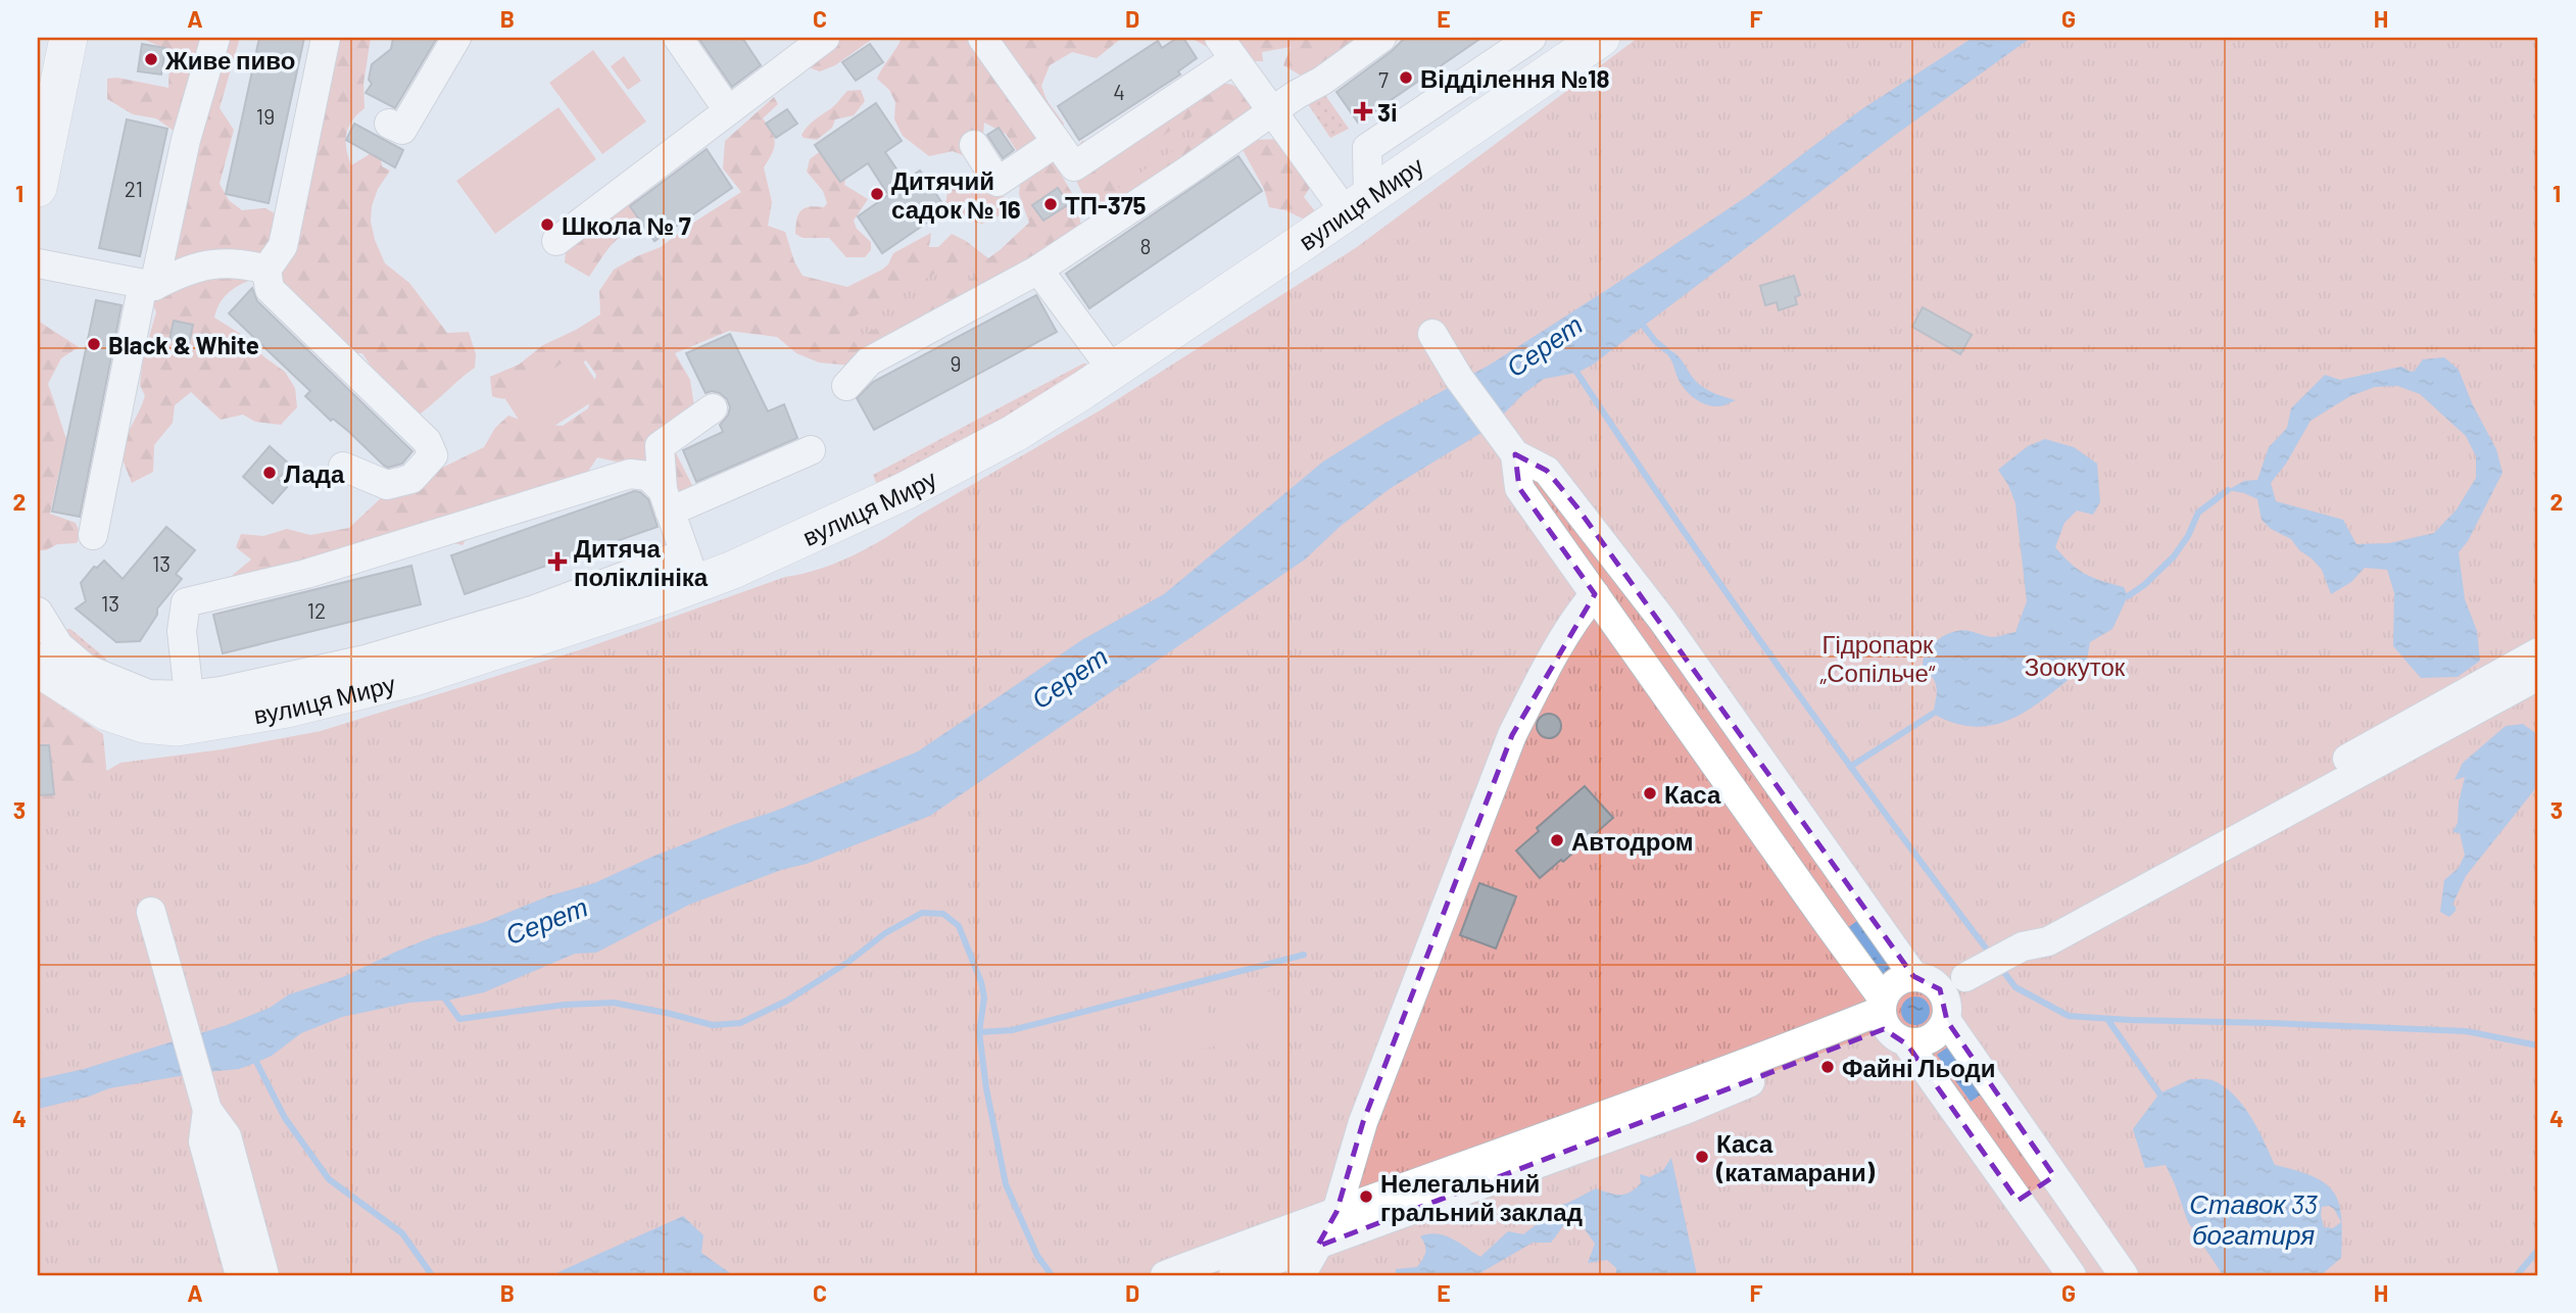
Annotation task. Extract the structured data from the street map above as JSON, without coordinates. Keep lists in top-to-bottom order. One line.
{"streets":{"main road":["вулиця Миру"]},"water":["Серет","Ставок 33 богатиря"],"parks":["Гідропарк „Сопільче“","Зоокуток"],"places":{"other":["Живе пиво","Відділення №18","Дитячий садок № 16","ТП-375","Школа № 7","Black & White","Лада","Каса","Автодром","Файні Льоди","Каса (катамарани)","Нелегальний гральний заклад"],"health":["3і","Дитяча поліклініка"]},"house_numbers":["7","4","19","21","8","9","13","13","12"],"grid":{"columns":["A","B","C","D","E","F","G","H"],"rows":["1","2","3","4"]}}
